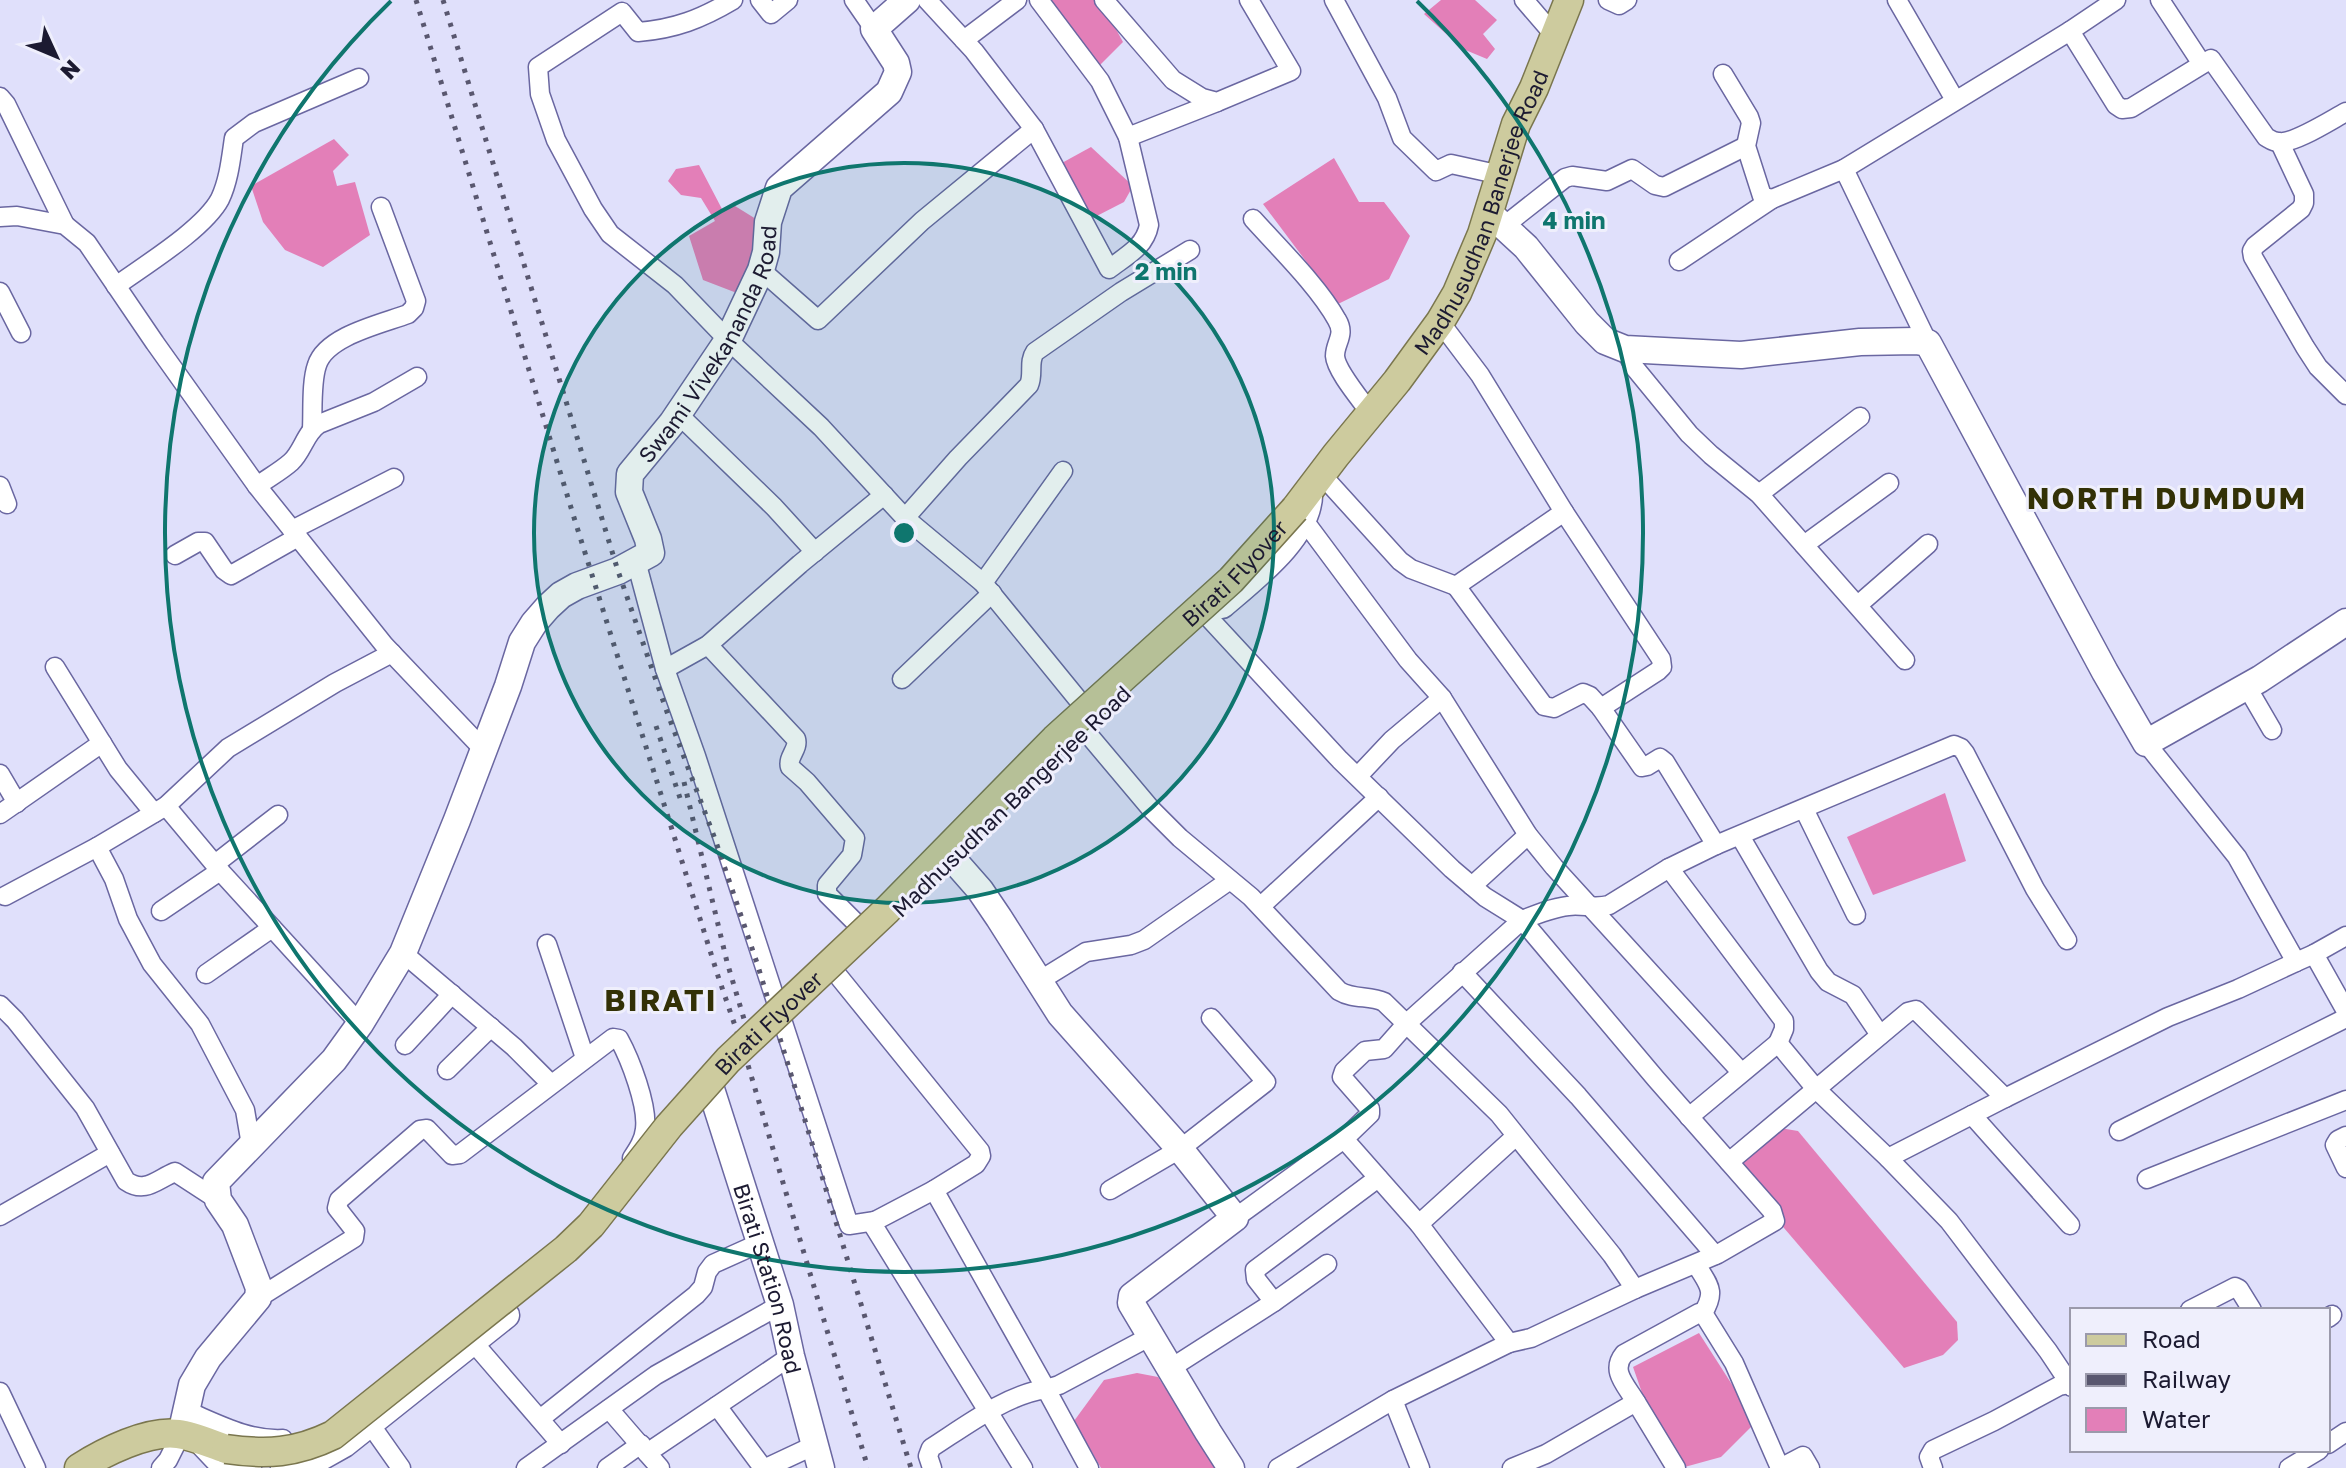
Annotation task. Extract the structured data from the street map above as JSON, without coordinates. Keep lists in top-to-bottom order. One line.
{"streets":{"main road":["Madhusudhan Banerjee Road","Birati Flyover","Madhusudhan Bangerjee Road"],"street":["Swami Vivekananda Road","Birati Station Road"]},"crossings":[["Madhusudhan Banerjee Road","Madhusudhan Bangerjee Road"],["Birati Flyover","Madhusudhan Bangerjee Road"],["Madhusudhan Bangerjee Road","Birati Station Road"]],"districts":["NORTH DUMDUM","BIRATI"],"legend":["Road","Railway","Water"],"north":"bottom right","rings":["4 min","2 min"]}
